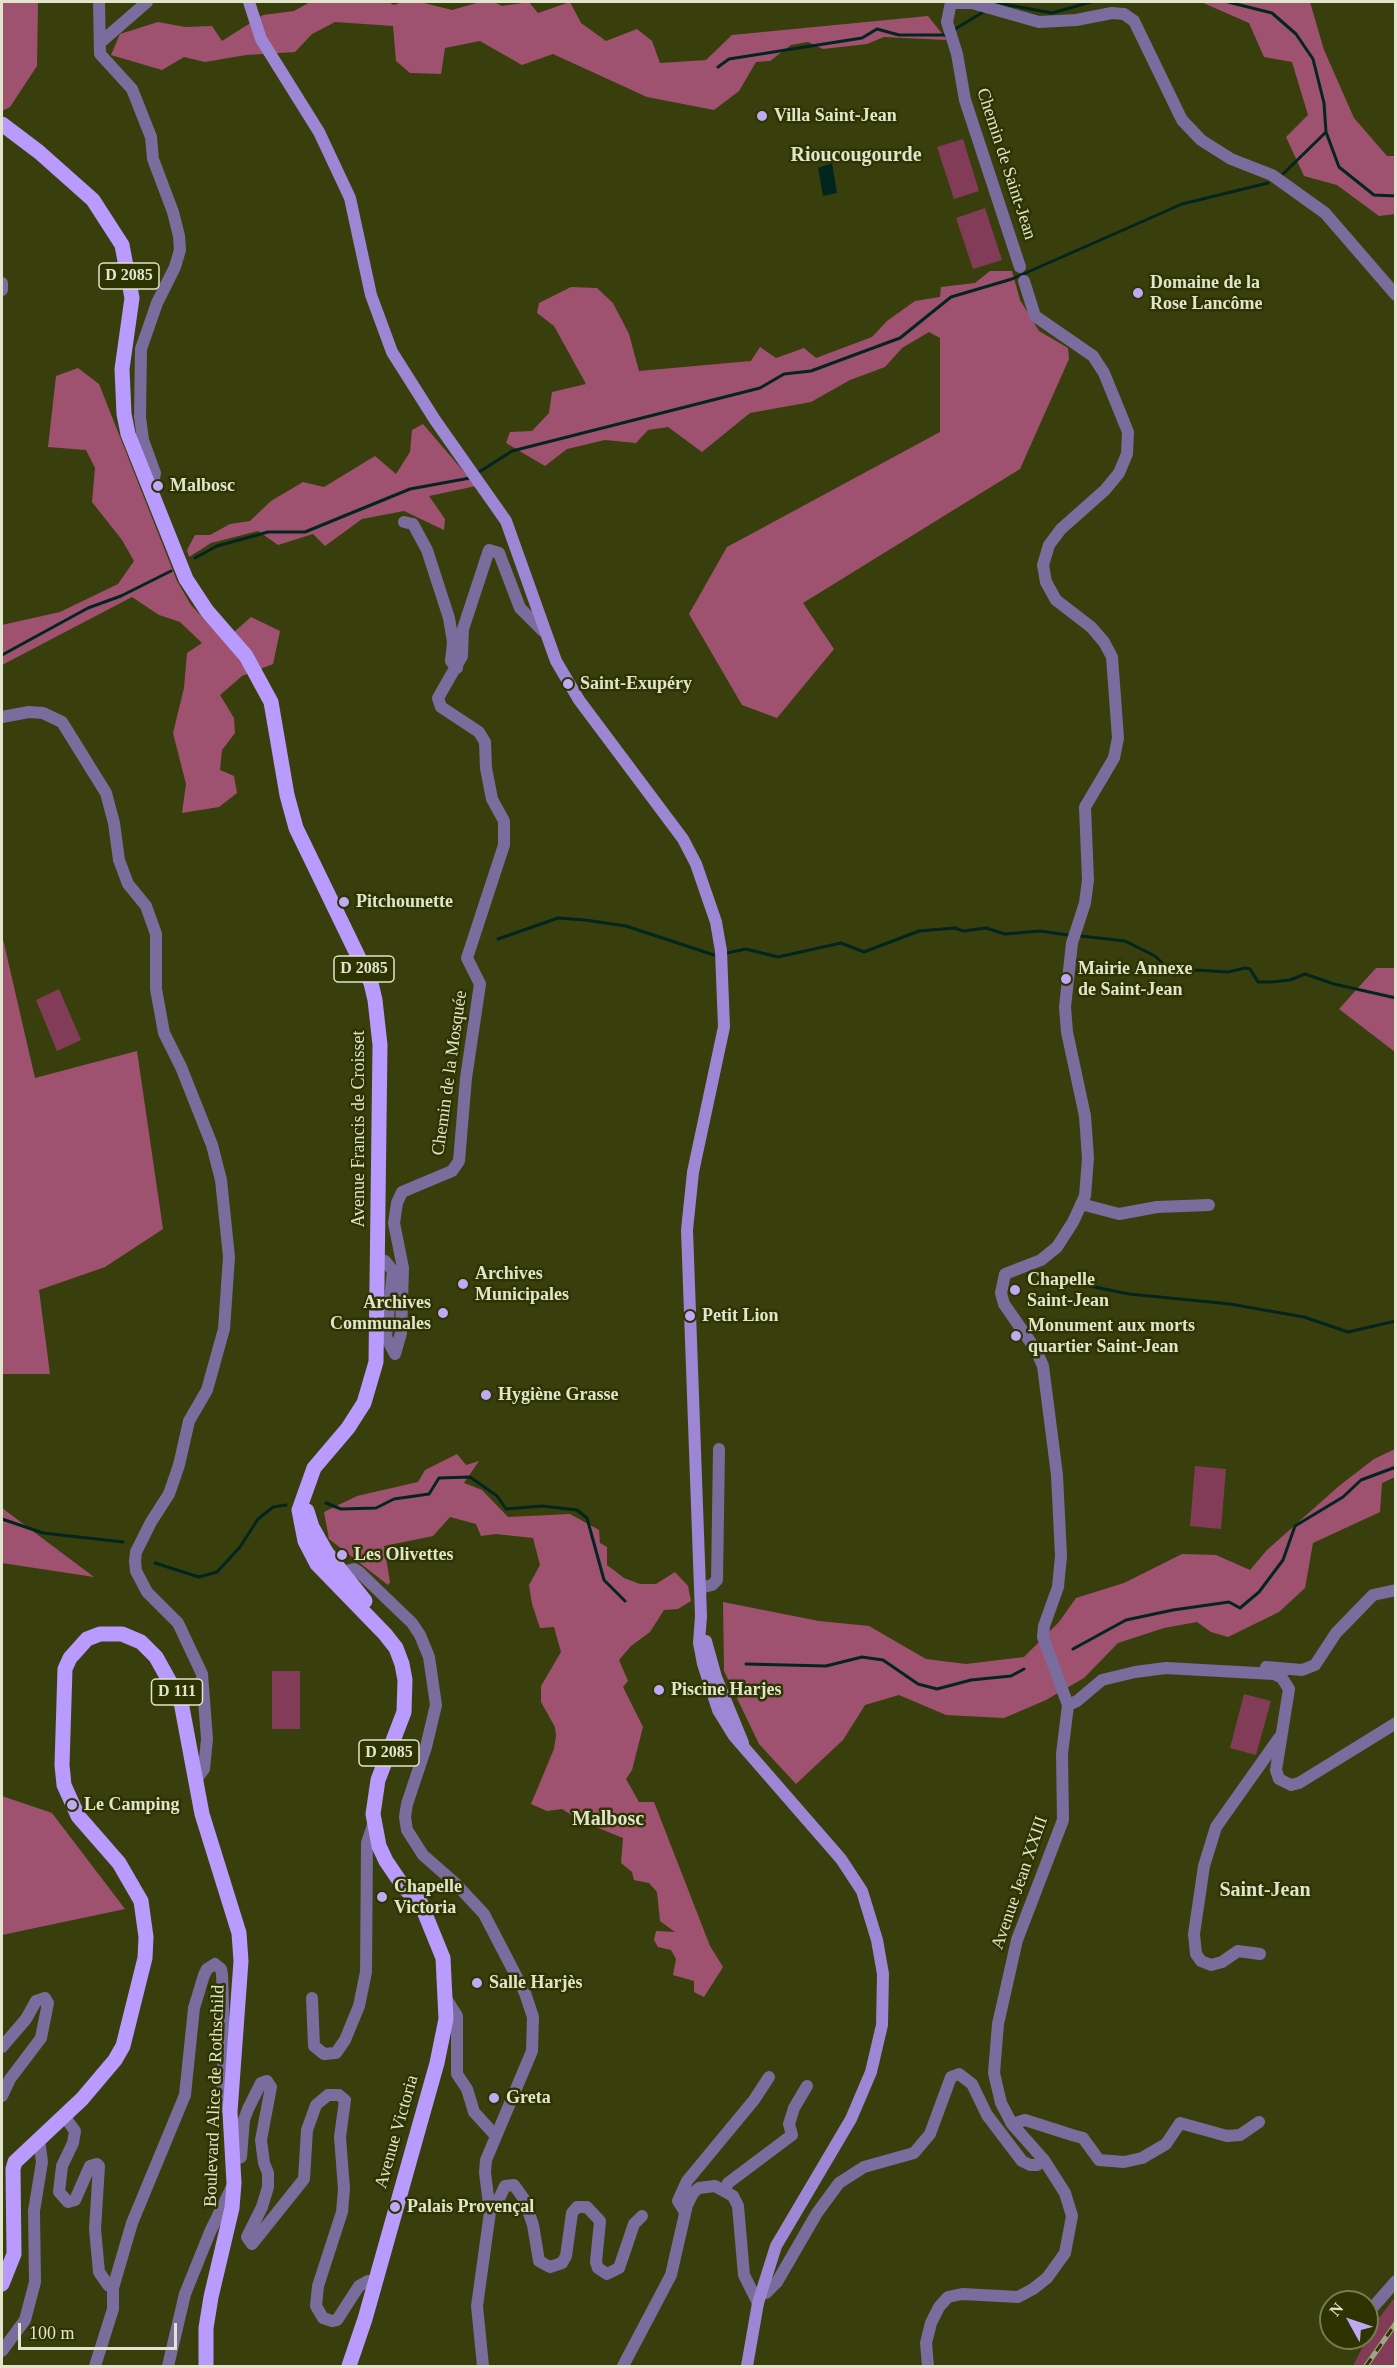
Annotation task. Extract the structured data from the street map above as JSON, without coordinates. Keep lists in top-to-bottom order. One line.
{"streets":{"main road":["D 2085","Avenue Francis de Croisset","D 111","Boulevard Alice de Rothschild","Avenue Victoria"],"street":["Chemin de Saint-Jean","Chemin de la Mosquée","Avenue Jean XXIII"]},"crossings":[["D 2085","Avenue Francis de Croisset"],["D 2085","Avenue Victoria"],["Chemin de la Mosquée","Avenue Francis de Croisset"],["Avenue Francis de Croisset","Avenue Victoria"],["D 111","Boulevard Alice de Rothschild"]],"districts":["Rioucougourde","Malbosc","Saint-Jean"],"places":["Villa Saint-Jean","Domaine de la Rose Lancôme","Malbosc","Saint-Exupéry","Pitchounette","Mairie Annexe de Saint-Jean","Archives Municipales","Chapelle Saint-Jean","Archives Communales","Petit Lion","Monument aux morts quartier Saint-Jean","Hygiène Grasse","Les Olivettes","Piscine Harjes","Le Camping","Chapelle Victoria","Salle Harjès","Greta","Palais Provençal"],"scale_bar":"100 m","north":"top left"}
